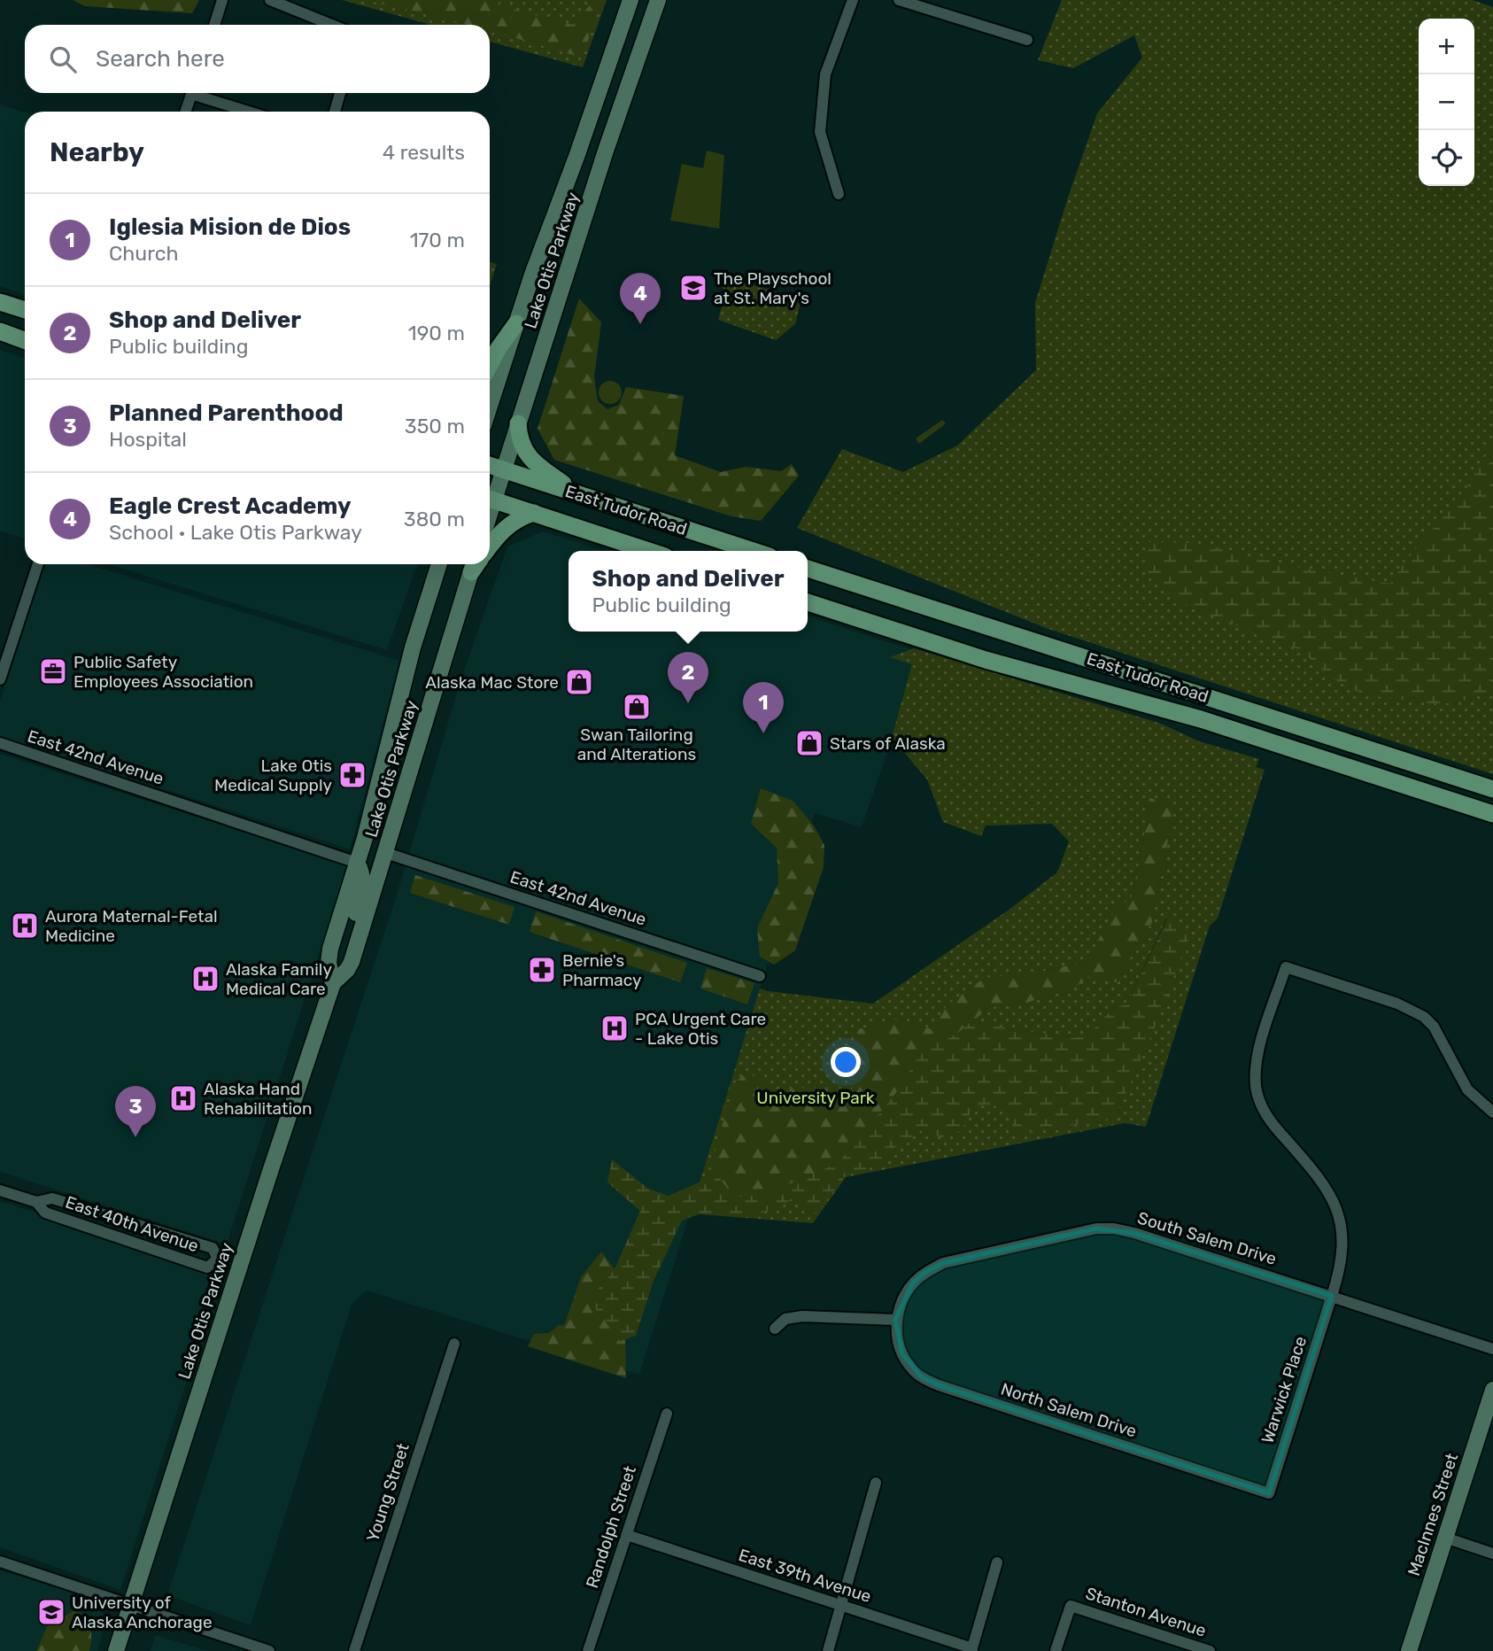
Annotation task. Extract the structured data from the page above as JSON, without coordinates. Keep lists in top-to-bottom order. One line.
{"streets":{"main road":["Lake Otis Parkway","East Tudor Road","MacInnes Street"],"street":["East 42nd Avenue","East 40th Avenue","South Salem Drive","Warwick Place","North Salem Drive","Young Street","Randolph Street","East 39th Avenue","Stanton Avenue"]},"crossings":[["Lake Otis Parkway","East Tudor Road"],["Lake Otis Parkway","East 42nd Avenue"],["Lake Otis Parkway","East 40th Avenue"],["South Salem Drive","Warwick Place"],["South Salem Drive","North Salem Drive"],["Warwick Place","North Salem Drive"],["Randolph Street","East 39th Avenue"]],"parks":["University Park"],"places":{"school or university":["The Playschool at St. Mary's","University of Alaska Anchorage"],"office":["Public Safety Employees Association"],"shop":["Alaska Mac Store","Swan Tailoring and Alterations","Stars of Alaska"],"pharmacy":["Lake Otis Medical Supply","Bernie's Pharmacy"],"hospital":["Aurora Maternal-Fetal Medicine","Alaska Family Medical Care","PCA Urgent Care - Lake Otis","Alaska Hand Rehabilitation"]},"page":{"map_buttons":["+","−"],"search":"Search here","heading":["Nearby","4 results"],"list":[{"mark":"1","name":"Iglesia Mision de Dios","note":"Church","value":"170 m"},{"mark":"2","name":"Shop and Deliver","note":"Public building","value":"190 m"},{"mark":"3","name":"Planned Parenthood","note":"Hospital","value":"350 m"},{"mark":"4","name":"Eagle Crest Academy","note":"School · Lake Otis Parkway","value":"380 m"}],"pins":["4","2","1","3"],"popup":["Shop and Deliver","Public building"]}}
